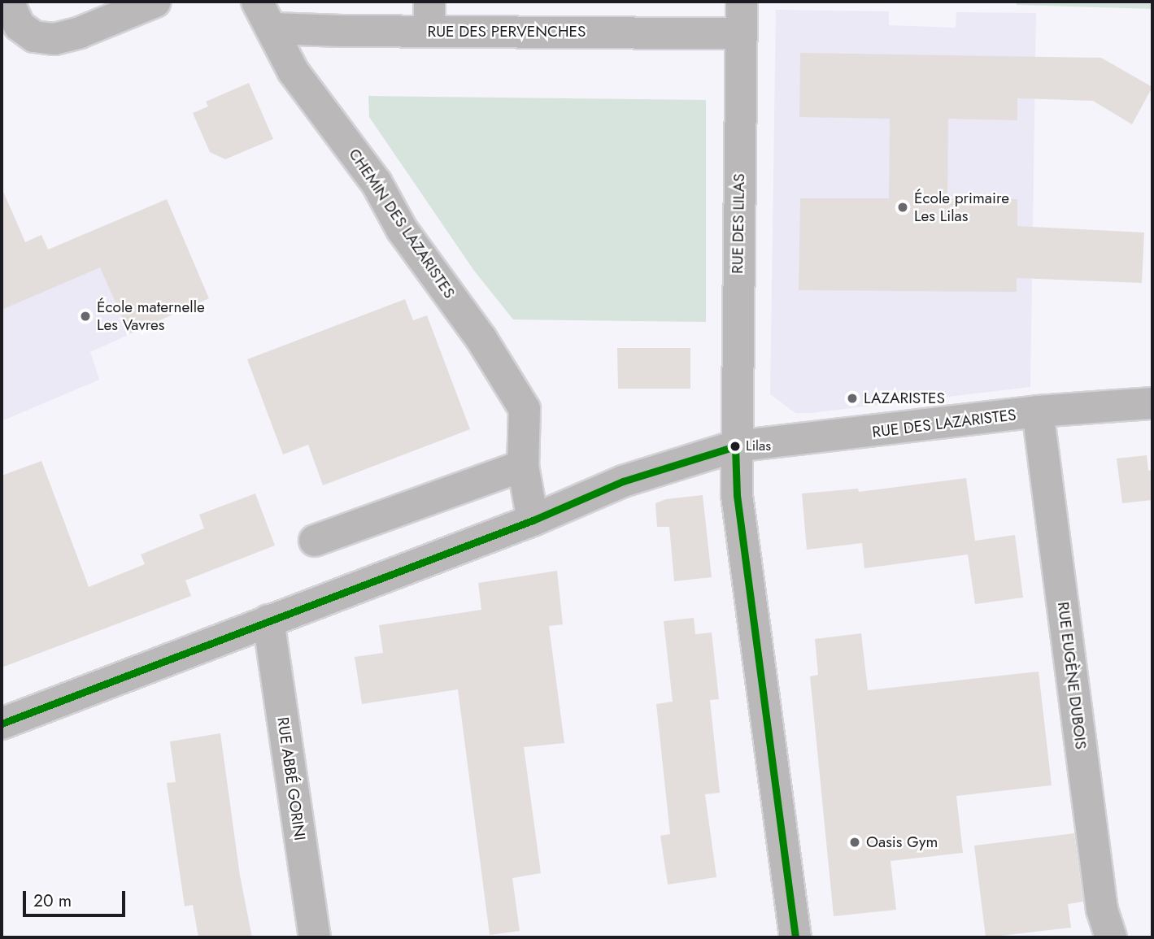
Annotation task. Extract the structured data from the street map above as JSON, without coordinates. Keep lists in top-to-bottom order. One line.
{"streets":{"street":["RUE DES PERVENCHES","CHEMIN DES LAZARISTES","RUE DES LILAS","RUE DES LAZARISTES","RUE EUGÈNE DUBOIS","RUE ABBÉ GORINI"]},"crossings":[["RUE DES PERVENCHES","CHEMIN DES LAZARISTES"],["RUE DES PERVENCHES","RUE DES LILAS"],["CHEMIN DES LAZARISTES","RUE DES LAZARISTES"],["RUE DES LILAS","RUE DES LAZARISTES"],["RUE DES LAZARISTES","RUE EUGÈNE DUBOIS"],["RUE DES LAZARISTES","RUE ABBÉ GORINI"]],"places":["École primaire Les Lilas","École maternelle Les Vavres","LAZARISTES","Lilas","Oasis Gym"],"scale_bar":"20 m"}
